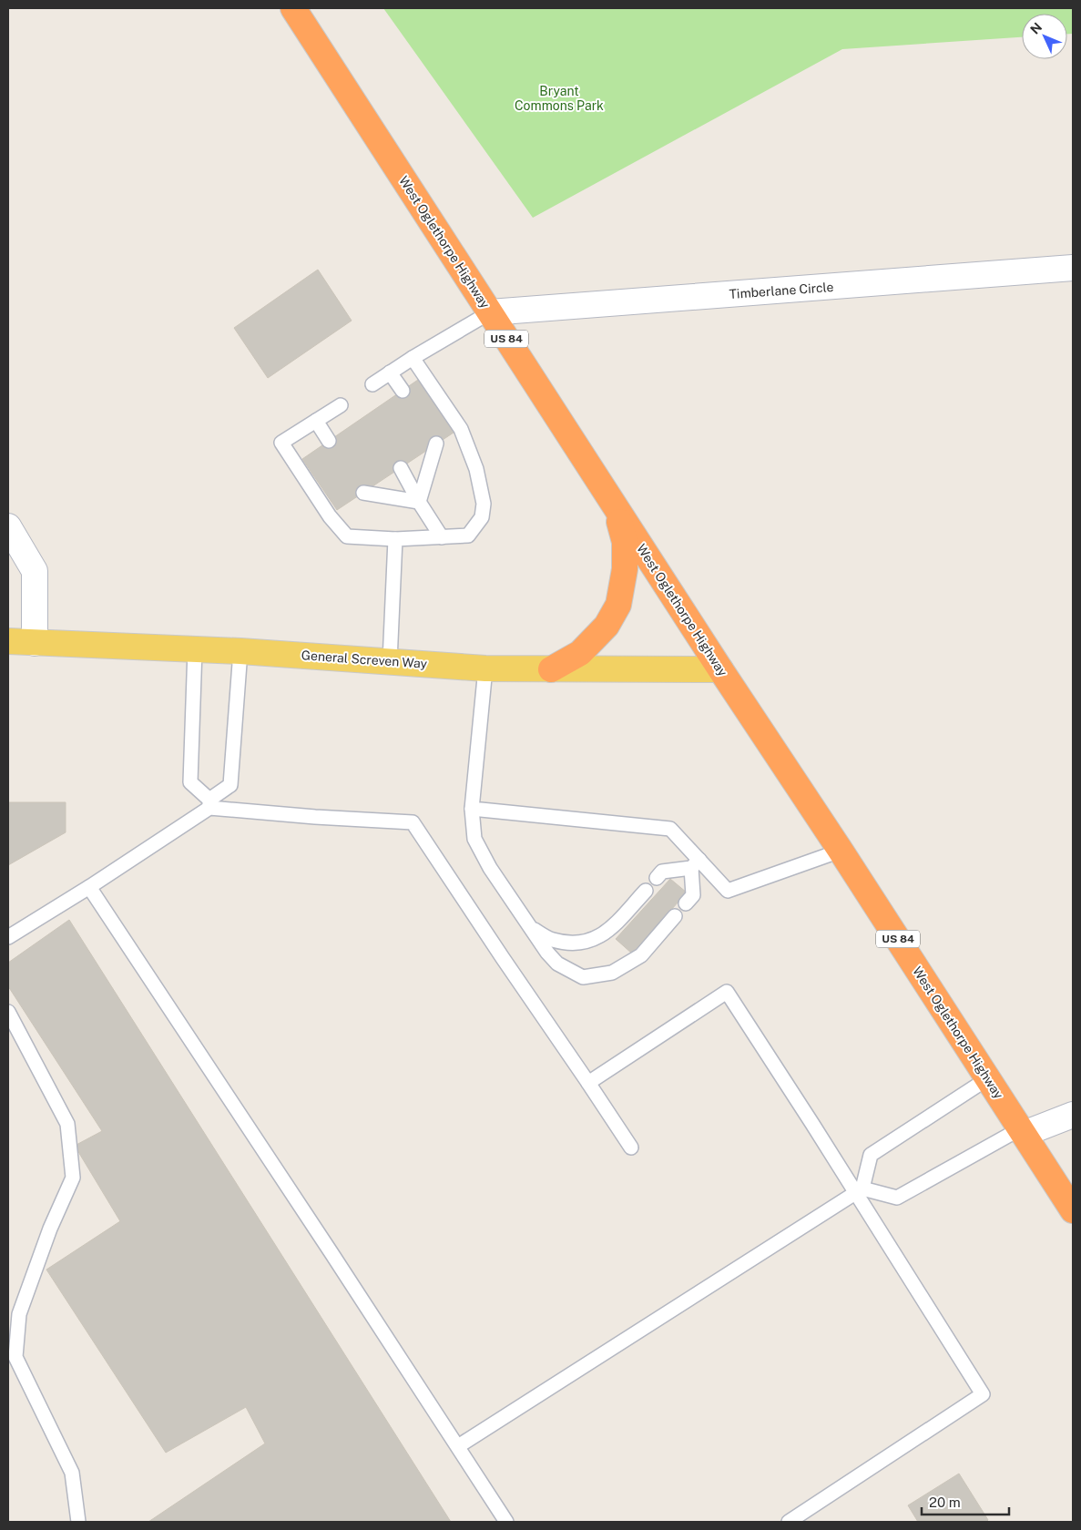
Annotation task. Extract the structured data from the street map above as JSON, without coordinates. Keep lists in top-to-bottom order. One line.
{"streets":{"highway":["West Oglethorpe Highway","US 84"],"main road":["General Screven Way"],"street":["Timberlane Circle"]},"crossings":[["West Oglethorpe Highway","Timberlane Circle"],["West Oglethorpe Highway","General Screven Way"]],"parks":["Bryant Commons Park"],"scale_bar":"20 m","north":"top left"}
